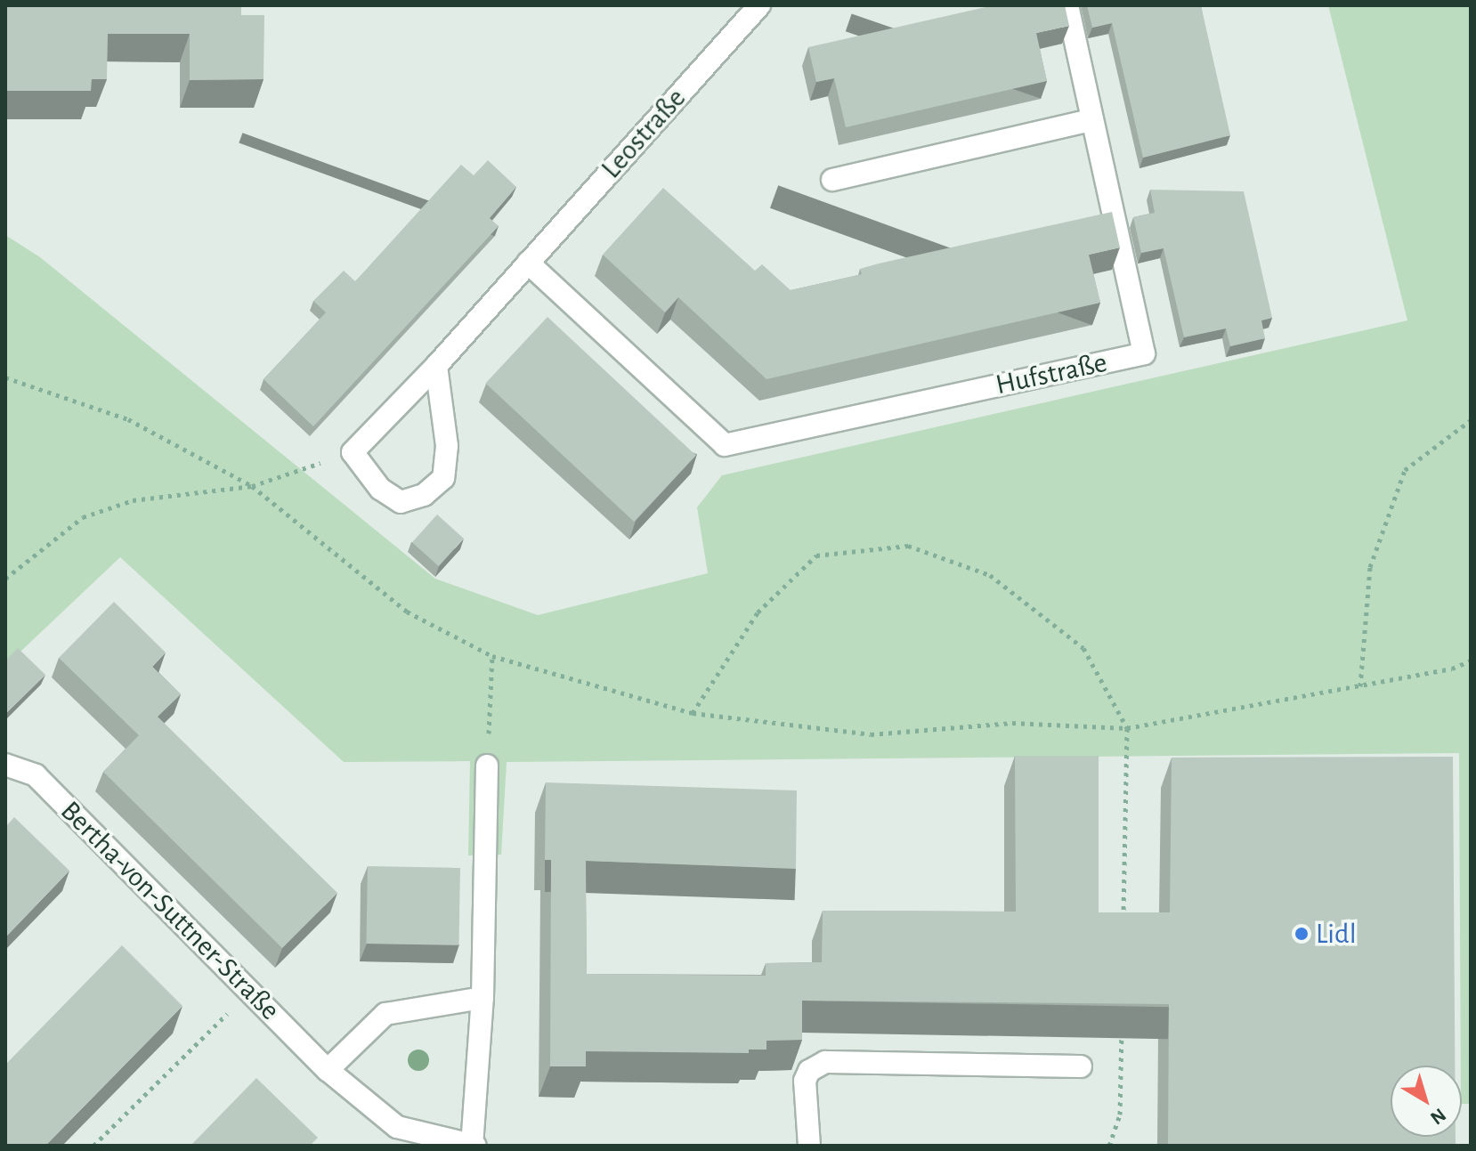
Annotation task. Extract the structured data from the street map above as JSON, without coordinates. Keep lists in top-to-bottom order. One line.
{"streets":{"street":["Leostraße","Hufstraße","Bertha-von-Suttner-Straße"]},"crossings":[["Leostraße","Hufstraße"]],"places":["Lidl"],"north":"bottom right"}
